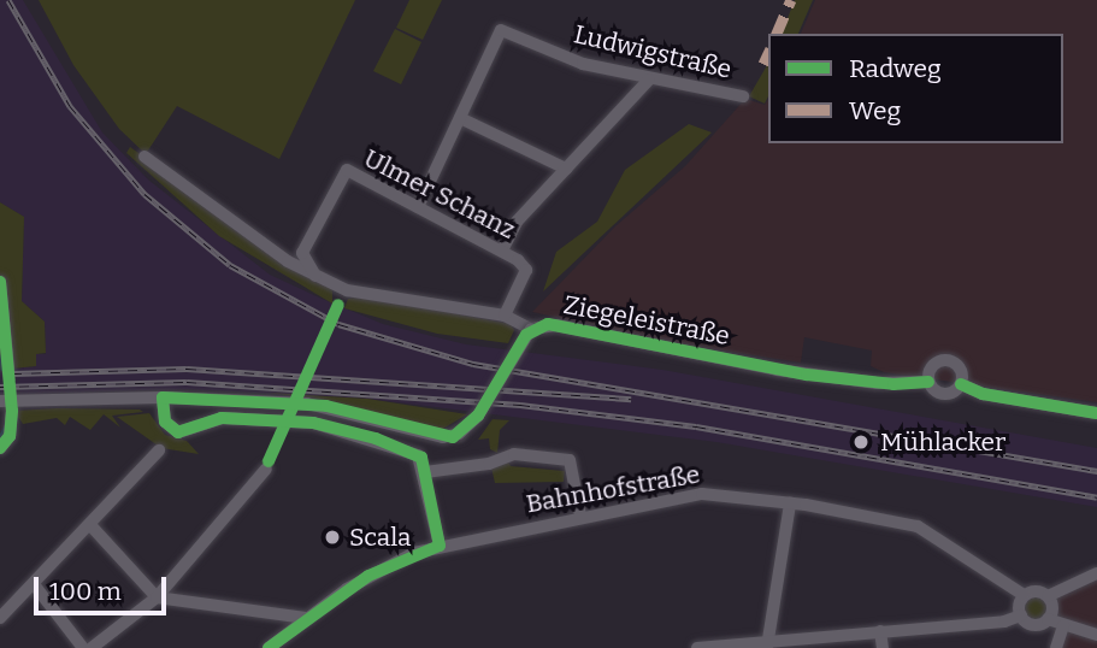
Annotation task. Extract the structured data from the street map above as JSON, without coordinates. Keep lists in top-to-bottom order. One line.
{"streets":{"street":["Ludwigstraße","Ulmer Schanz","Ziegeleistraße","Bahnhofstraße"]},"crossings":[["Ludwigstraße","Ulmer Schanz"],["Ulmer Schanz","Ziegeleistraße"]],"places":["Mühlacker","Scala"],"legend":["Radweg","Weg"],"scale_bar":"100 m"}
